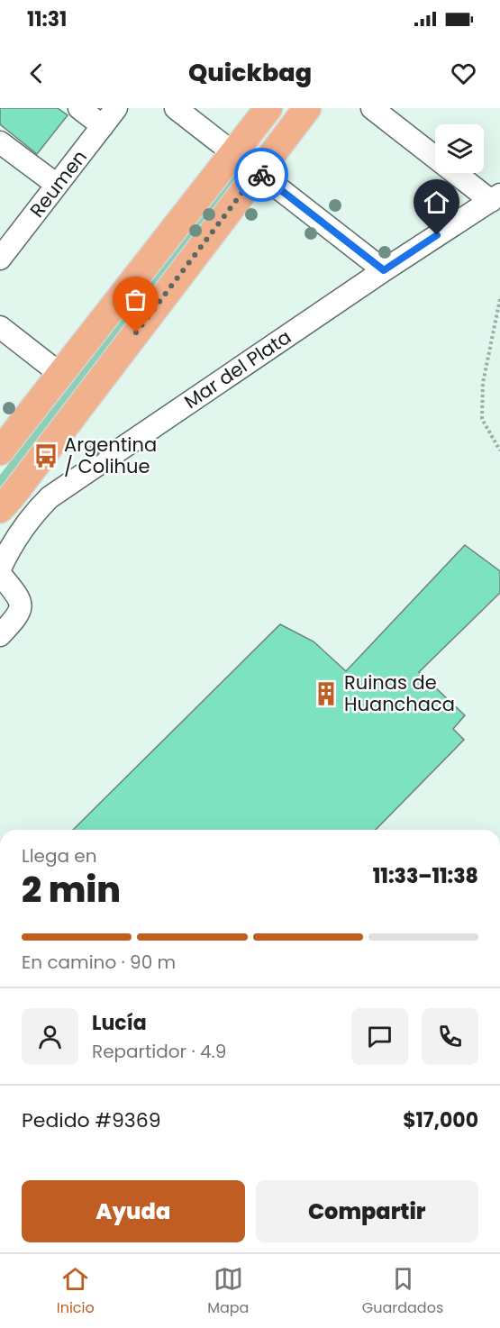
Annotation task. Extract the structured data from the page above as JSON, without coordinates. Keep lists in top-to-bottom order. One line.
{"streets":{"street":["Reumen","Mar del Plata"]},"places":{"bus stop":["Argentina / Colihue"],"building":["Ruinas de Huanchaca"]},"page":{"status":"11:31","header":"Quickbag","heading":["2 min","Llega en","11:33–11:38"],"panel":["Lucía","Repartidor · 4.9","Pedido #9369","$17,000"],"bar":"En camino · 90 m","buttons":["Ayuda","Compartir"],"tabs":["Inicio","Mapa","Guardados"]}}
